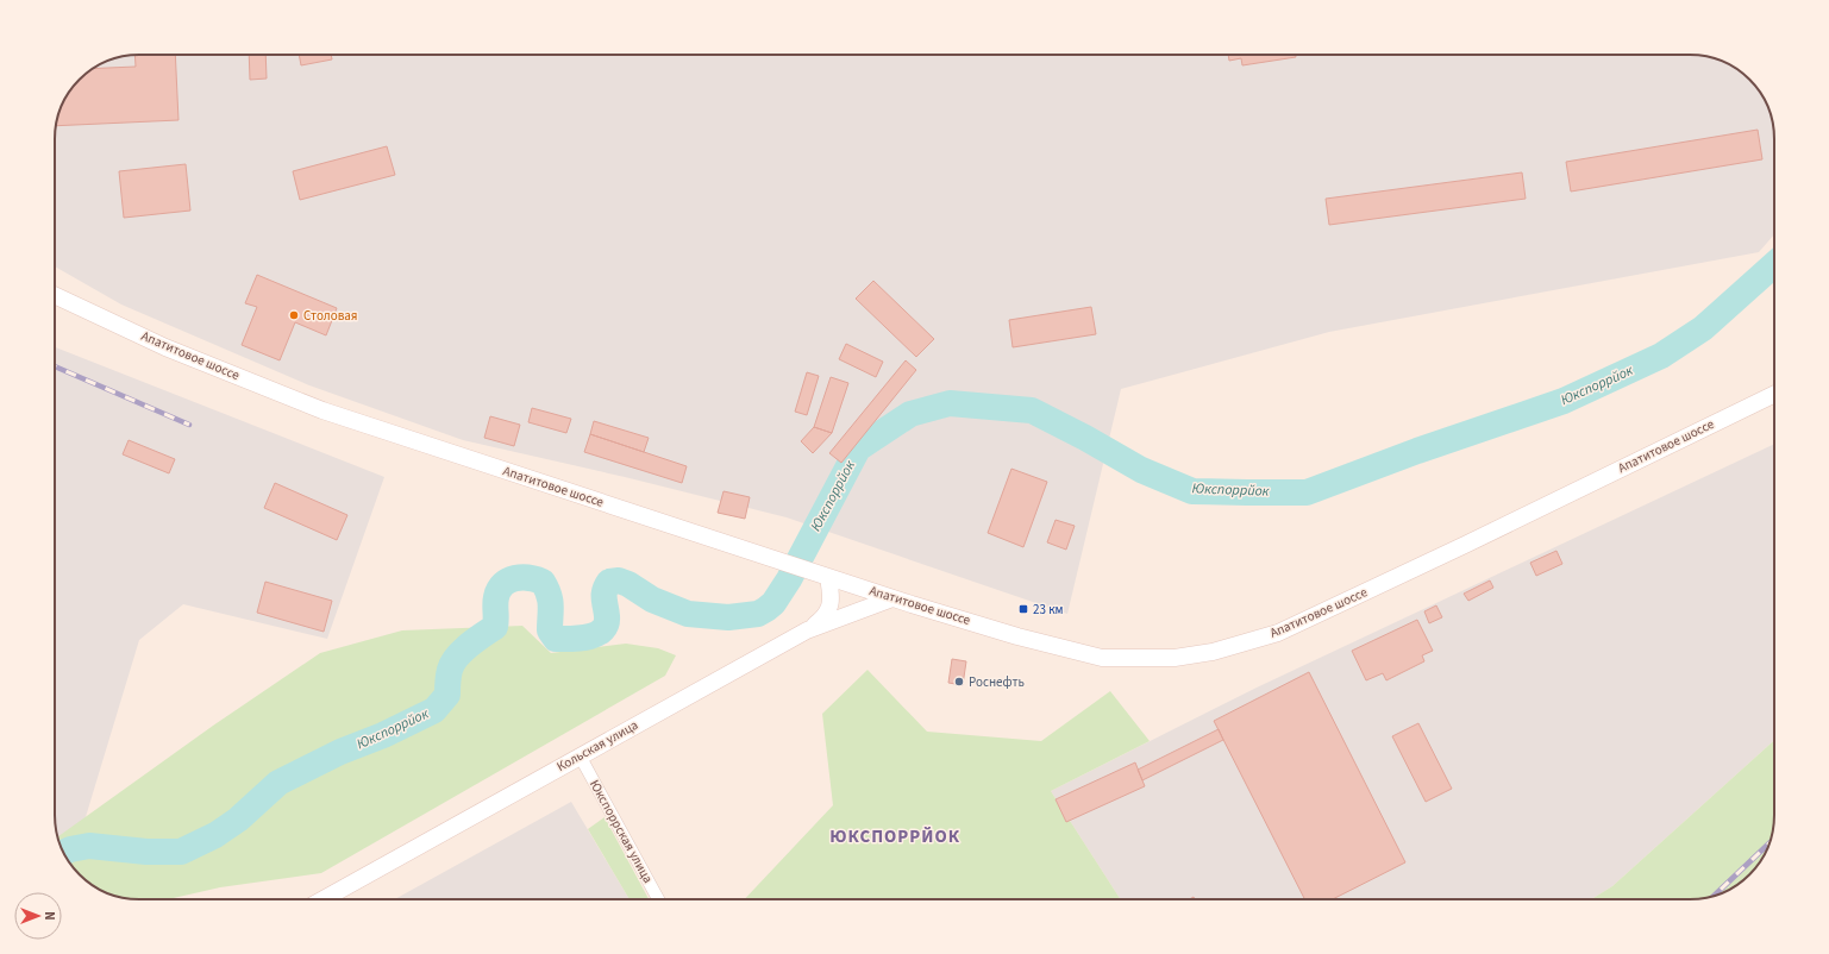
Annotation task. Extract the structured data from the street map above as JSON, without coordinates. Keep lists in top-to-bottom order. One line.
{"streets":{"street":["Апатитовое шоссе","Кольская улица","Юкспоррская улица"]},"crossings":[["Апатитовое шоссе","Кольская улица"],["Кольская улица","Юкспоррская улица"]],"districts":["ЮКСПОРРЙОК"],"water":["Юкспоррйок"],"places":{"other":["Столовая","Роснефть"],"transit":["23 км"]},"north":"right"}
